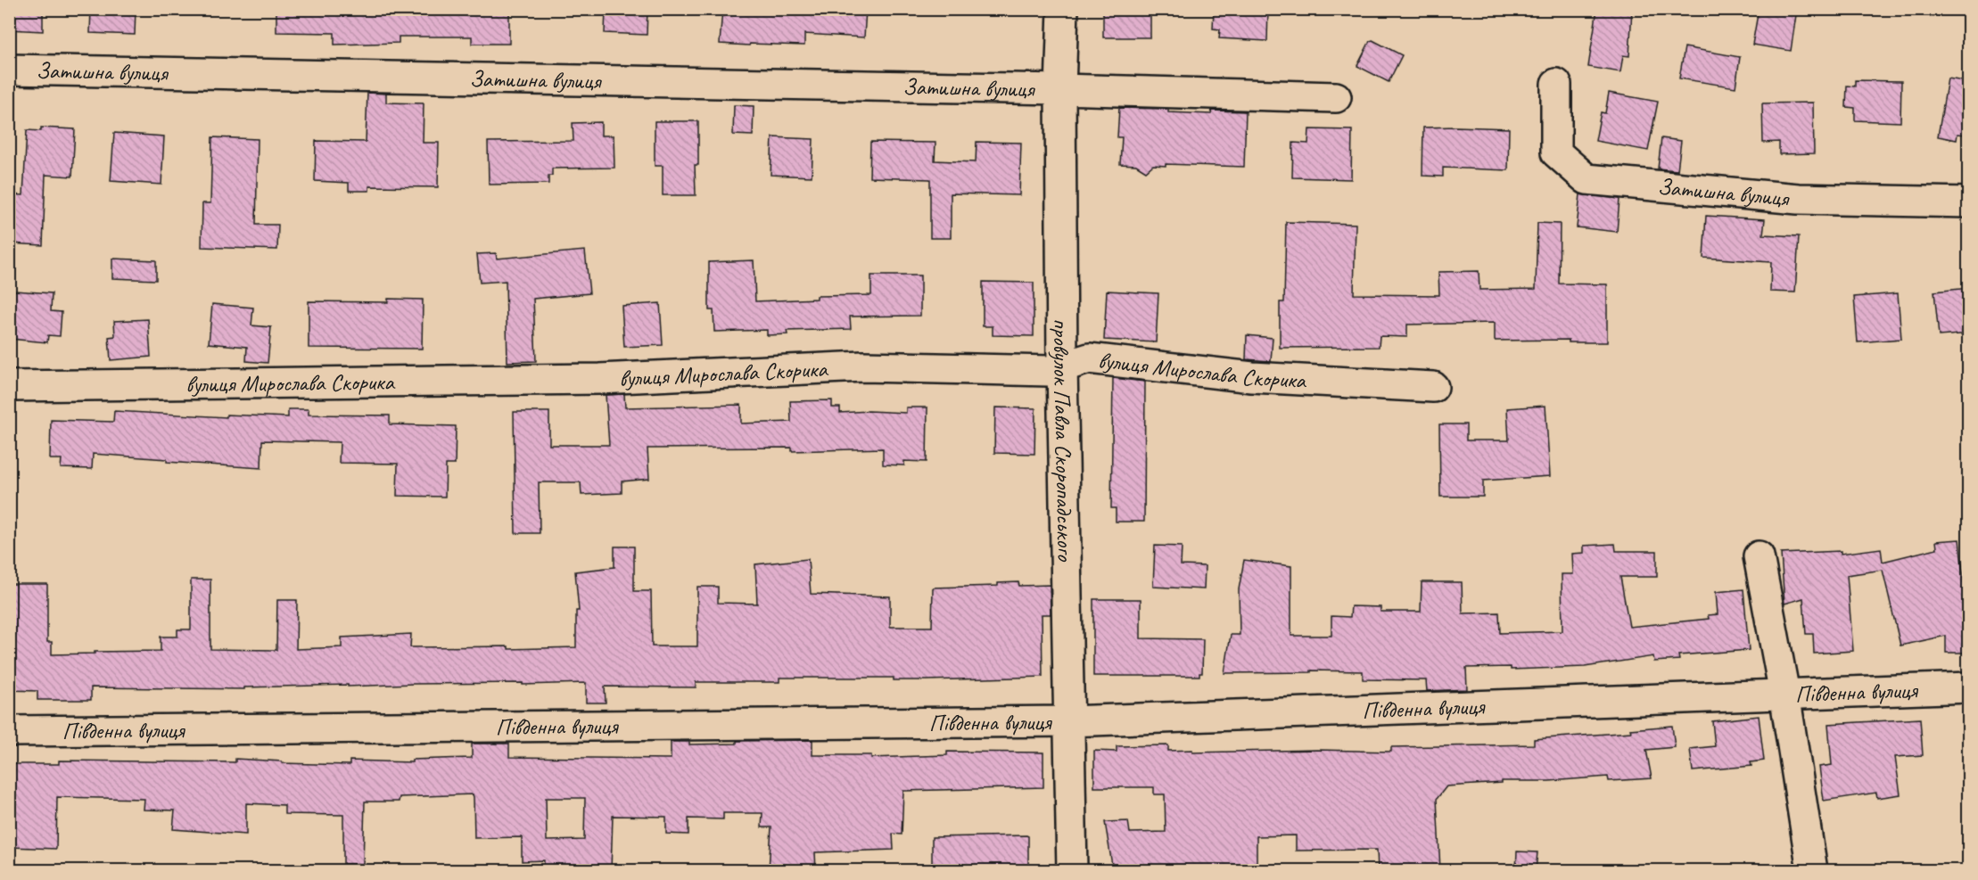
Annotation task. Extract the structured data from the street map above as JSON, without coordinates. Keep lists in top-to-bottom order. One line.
{"streets":{"street":["Затишна вулиця","вулиця Мирослава Скорика","провулок Павла Скоропадського","Південна вулиця"]},"crossings":[["Затишна вулиця","провулок Павла Скоропадського"],["вулиця Мирослава Скорика","провулок Павла Скоропадського"],["провулок Павла Скоропадського","Південна вулиця"]]}
